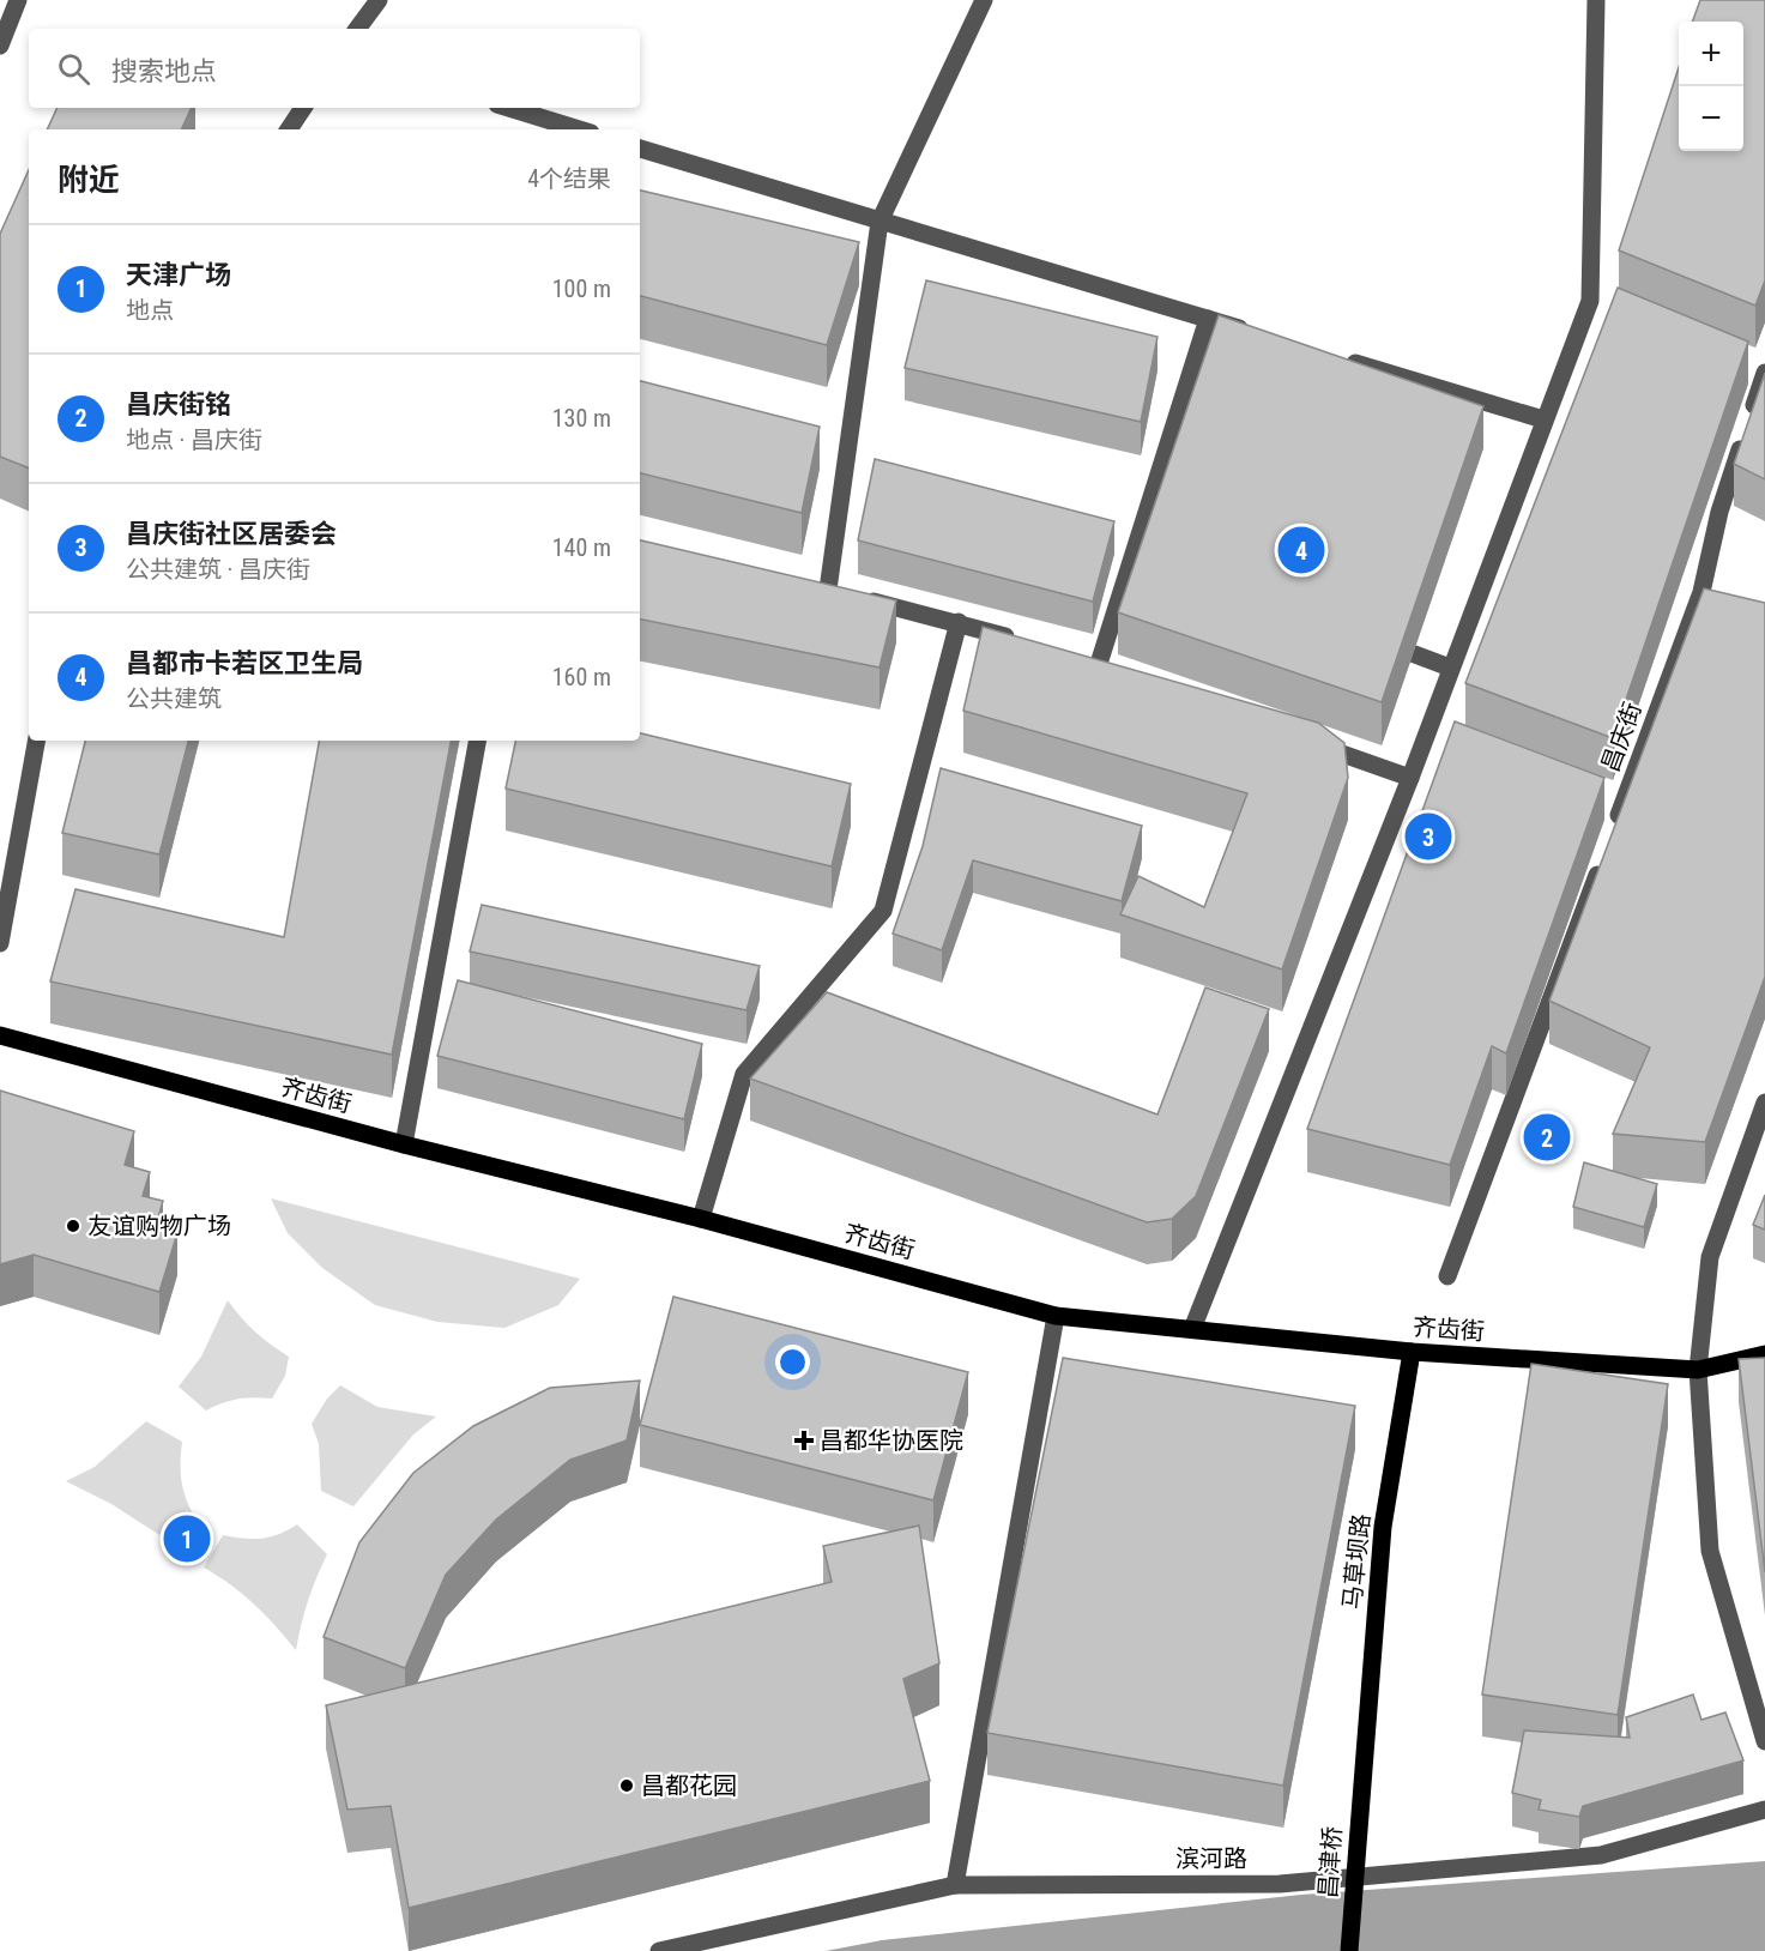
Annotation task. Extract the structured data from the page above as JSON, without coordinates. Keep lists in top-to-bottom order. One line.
{"streets":{"main road":["齐齿街","马草坝路","昌津桥"],"street":["昌庆街","滨河路"]},"crossings":[["齐齿街","马草坝路"],["马草坝路","昌津桥"]],"places":{"other":["友谊购物广场","昌都花园"],"health":["昌都华协医院"]},"page":{"map_buttons":["+","−"],"search":"搜索地点","heading":["附近","4个结果"],"list":[{"mark":"1","name":"天津广场","note":"地点","value":"100 m"},{"mark":"2","name":"昌庆街铭","note":"地点 · 昌庆街","value":"130 m"},{"mark":"3","name":"昌庆街社区居委会","note":"公共建筑 · 昌庆街","value":"140 m"},{"mark":"4","name":"昌都市卡若区卫生局","note":"公共建筑","value":"160 m"}],"pins":["4","3","2","1"]}}
